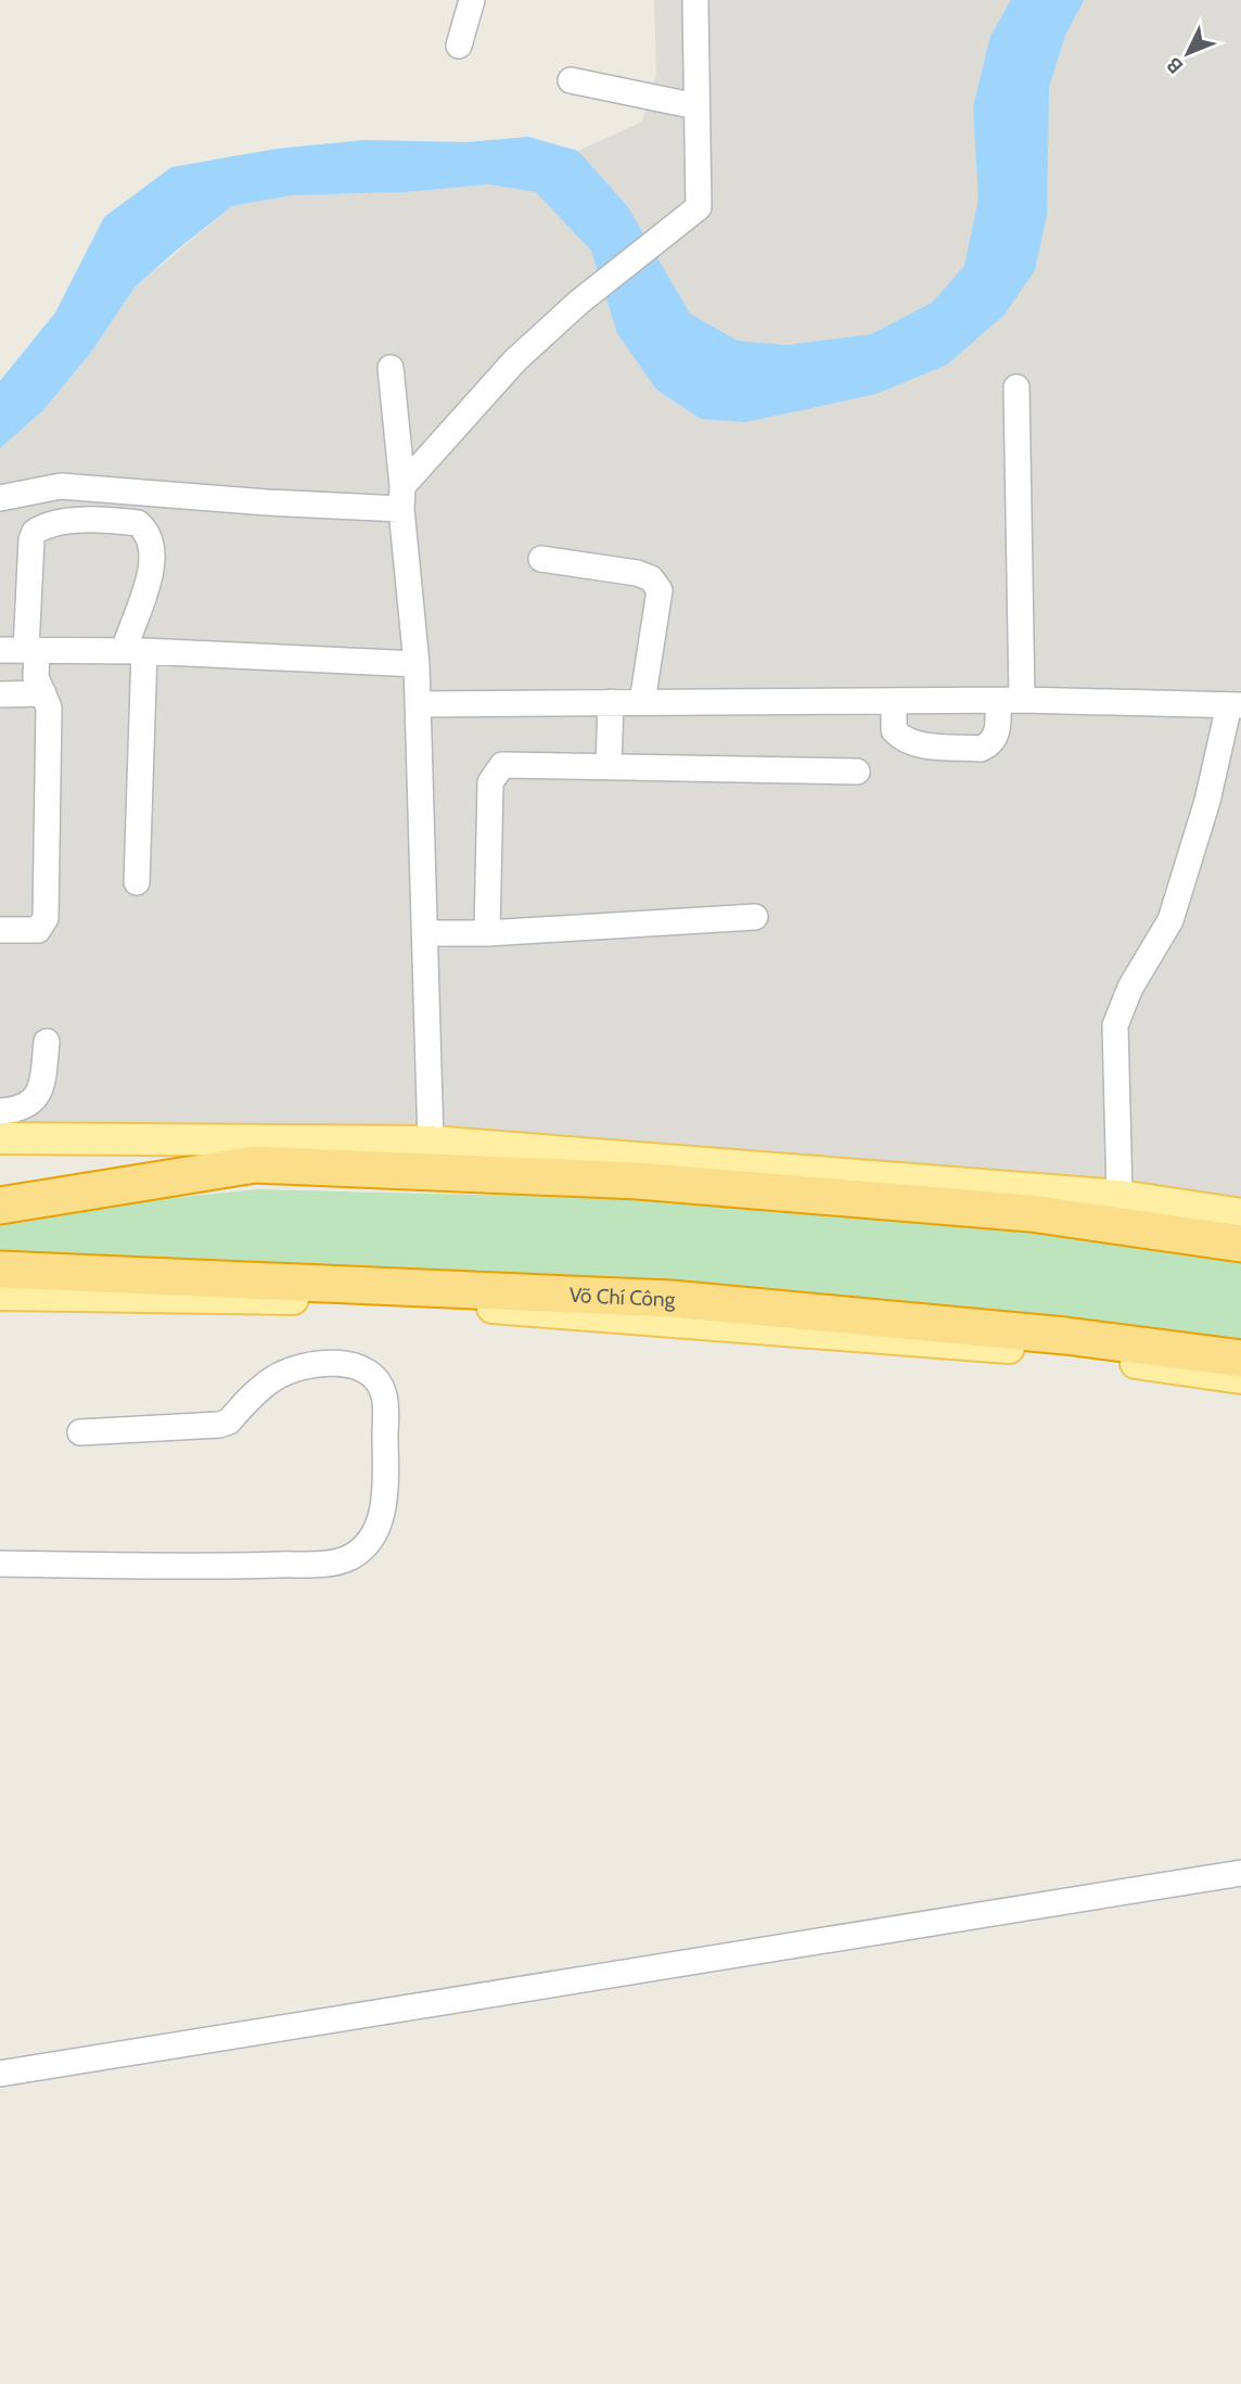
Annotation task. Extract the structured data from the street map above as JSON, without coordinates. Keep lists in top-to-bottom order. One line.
{"streets":{"highway":["Võ Chí Công"]},"north":"bottom left"}
